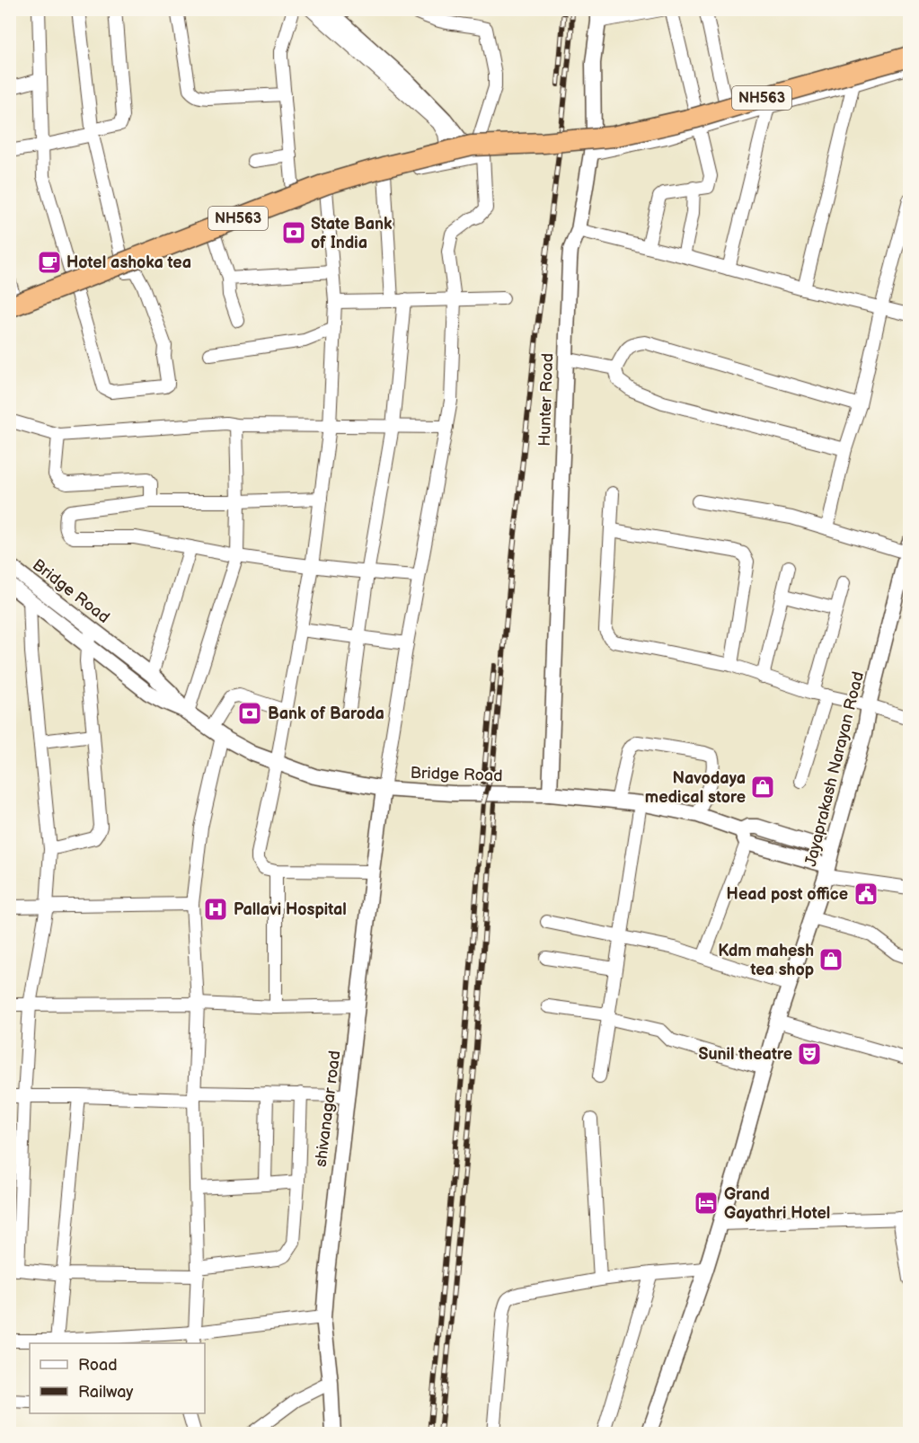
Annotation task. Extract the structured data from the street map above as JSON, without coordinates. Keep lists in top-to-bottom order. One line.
{"streets":{"highway":["NH563"],"street":["Hunter Road","Bridge Road","Jayaprakash Narayan Road","shivanagar road"]},"crossings":[["Hunter Road","Bridge Road"],["Bridge Road","Jayaprakash Narayan Road"],["Bridge Road","shivanagar road"]],"places":{"bank":["State Bank of India","Bank of Baroda"],"cafe":["Hotel ashoka tea"],"shop":["Navodaya medical store","Kdm mahesh tea shop"],"public building":["Head post office"],"hospital":["Pallavi Hospital"],"theatre":["Sunil theatre"],"hotel":["Grand Gayathri Hotel"]},"legend":["Road","Railway"]}
